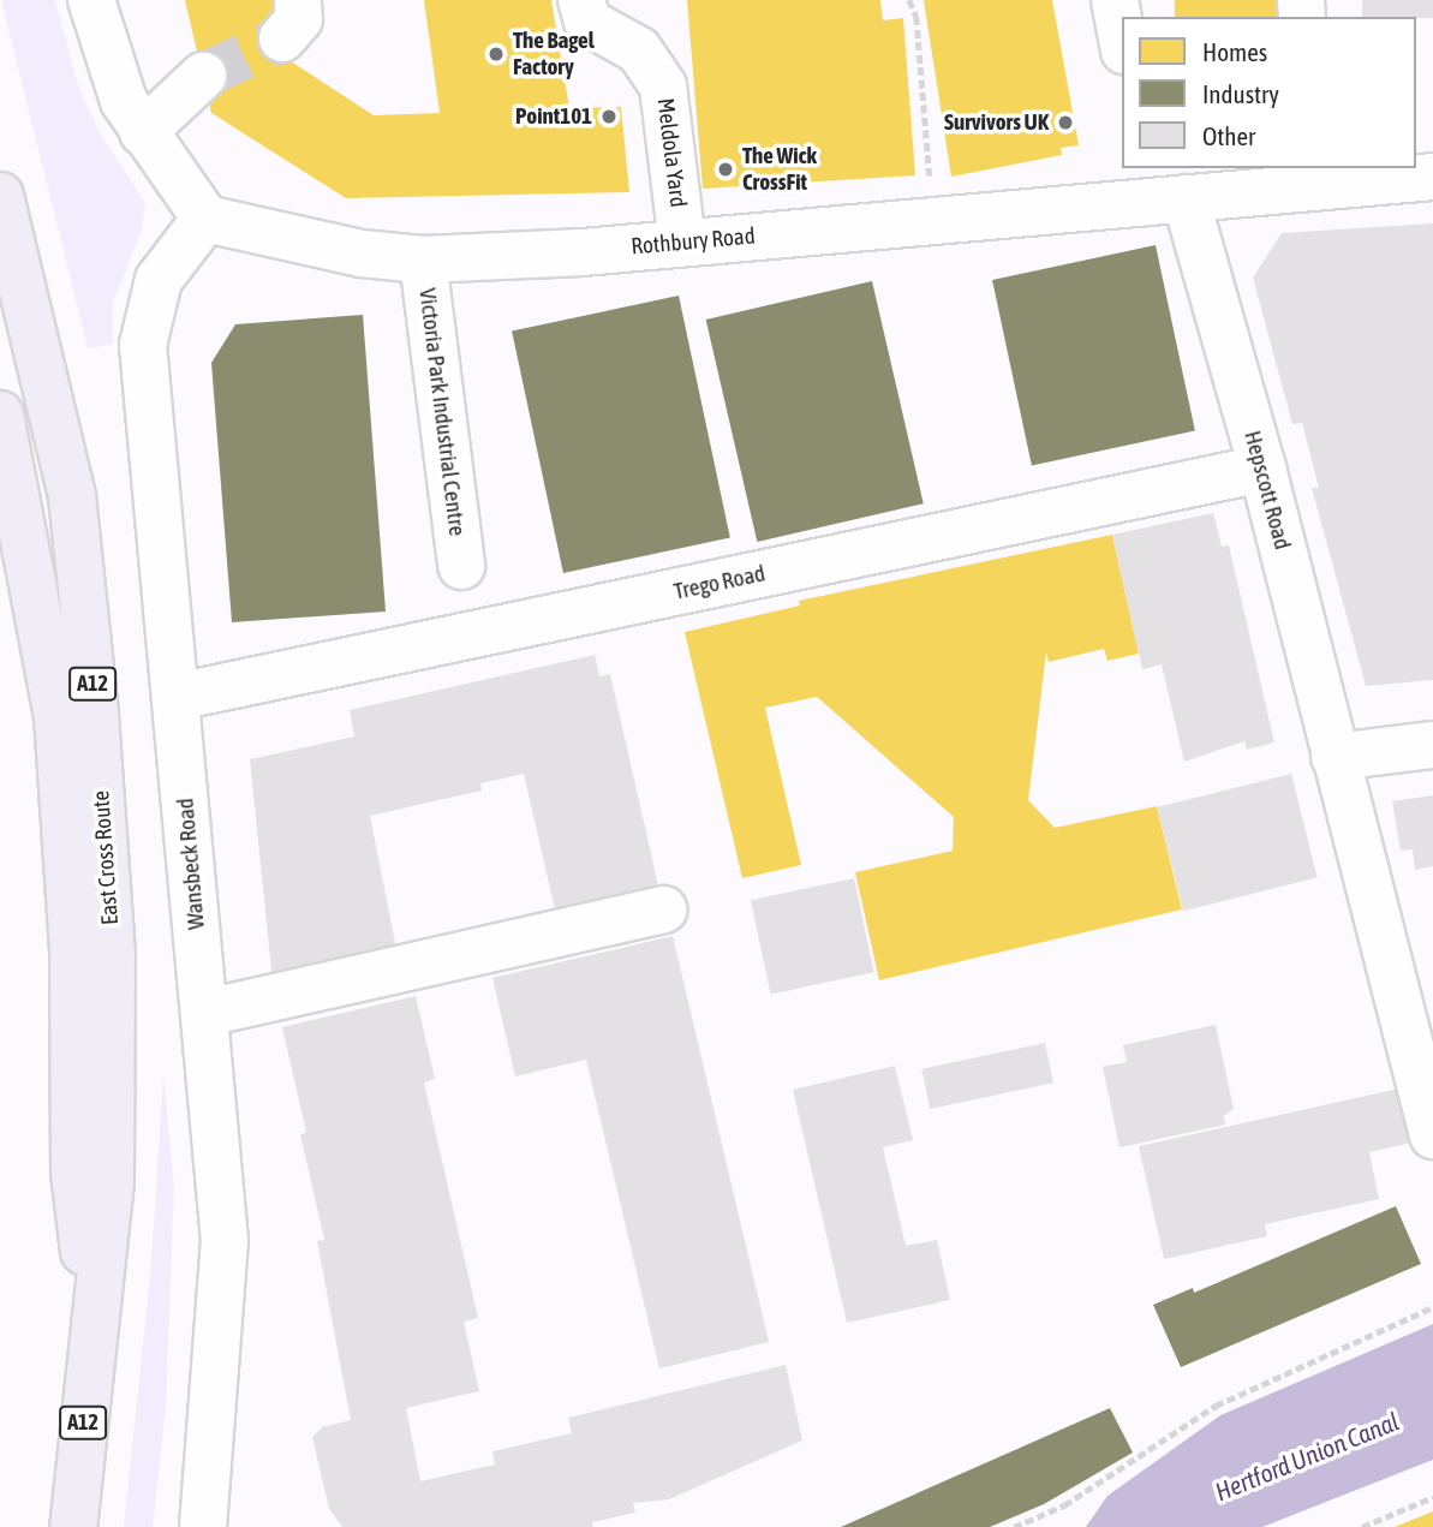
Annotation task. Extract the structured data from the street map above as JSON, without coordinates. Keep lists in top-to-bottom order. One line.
{"streets":{"highway":["A12","East Cross Route"],"street":["Meldola Yard","Rothbury Road","Victoria Park Industrial Centre","Hepscott Road","Trego Road","Wansbeck Road"]},"crossings":[["Meldola Yard","Rothbury Road"],["Rothbury Road","Victoria Park Industrial Centre"],["Rothbury Road","Hepscott Road"],["Rothbury Road","Wansbeck Road"],["Hepscott Road","Trego Road"],["Trego Road","Wansbeck Road"],["A12","East Cross Route"]],"water":["Hertford Union Canal"],"places":["The Bagel Factory","Point101","Survivors UK","The Wick CrossFit"],"legend":["Homes","Industry","Other"]}
